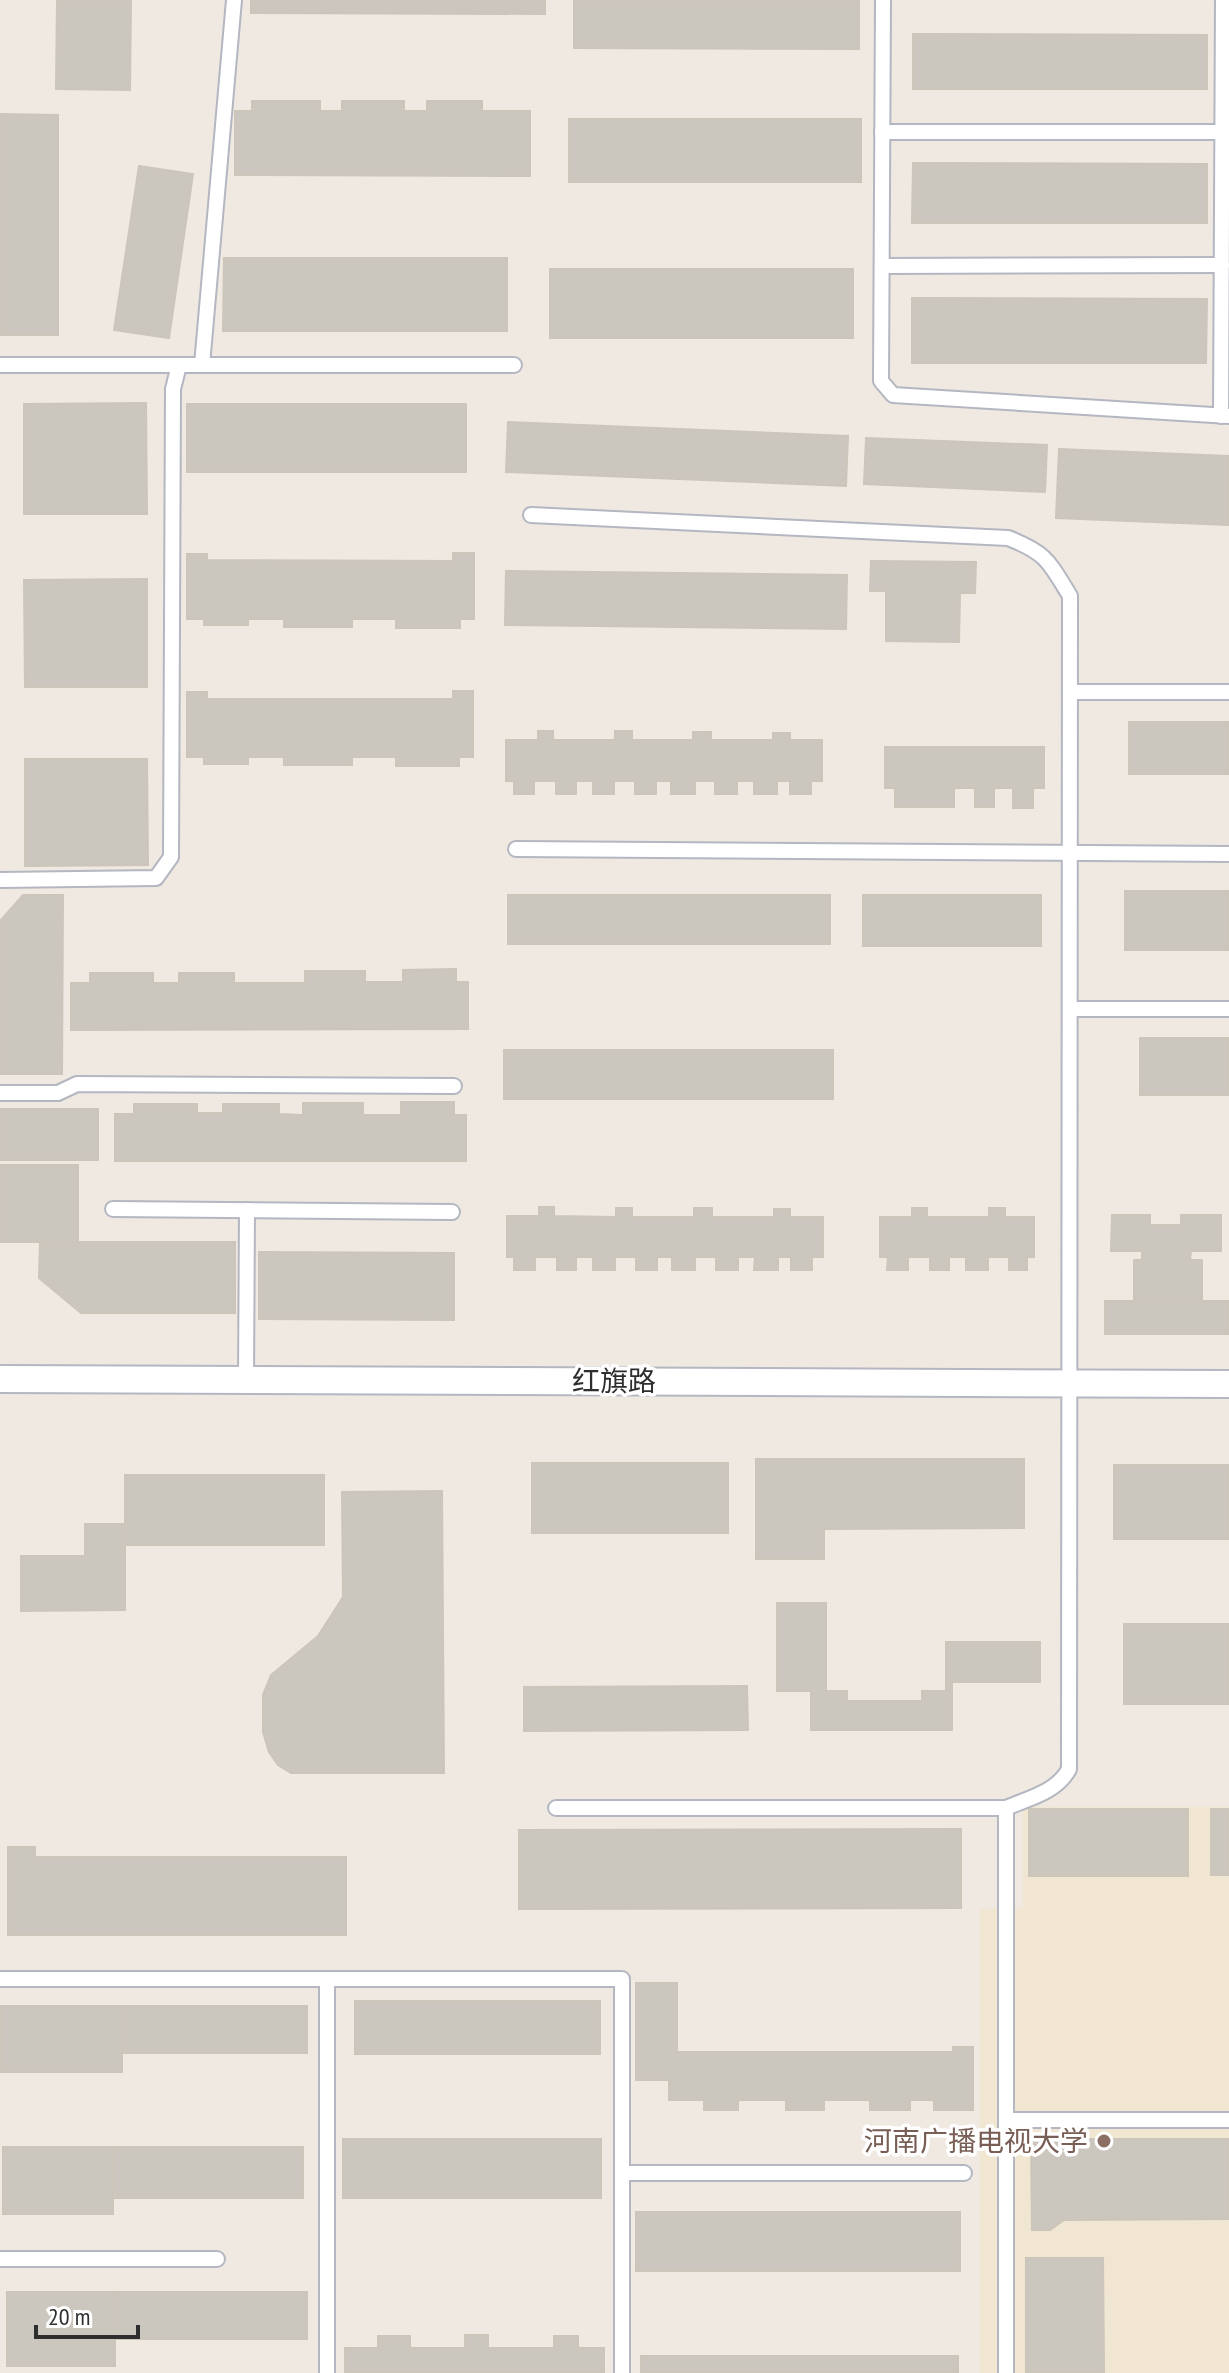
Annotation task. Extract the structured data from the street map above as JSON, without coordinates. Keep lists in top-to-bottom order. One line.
{"streets":{"street":["红旗路"]},"places":["河南广播电视大学"],"scale_bar":"20 m"}
